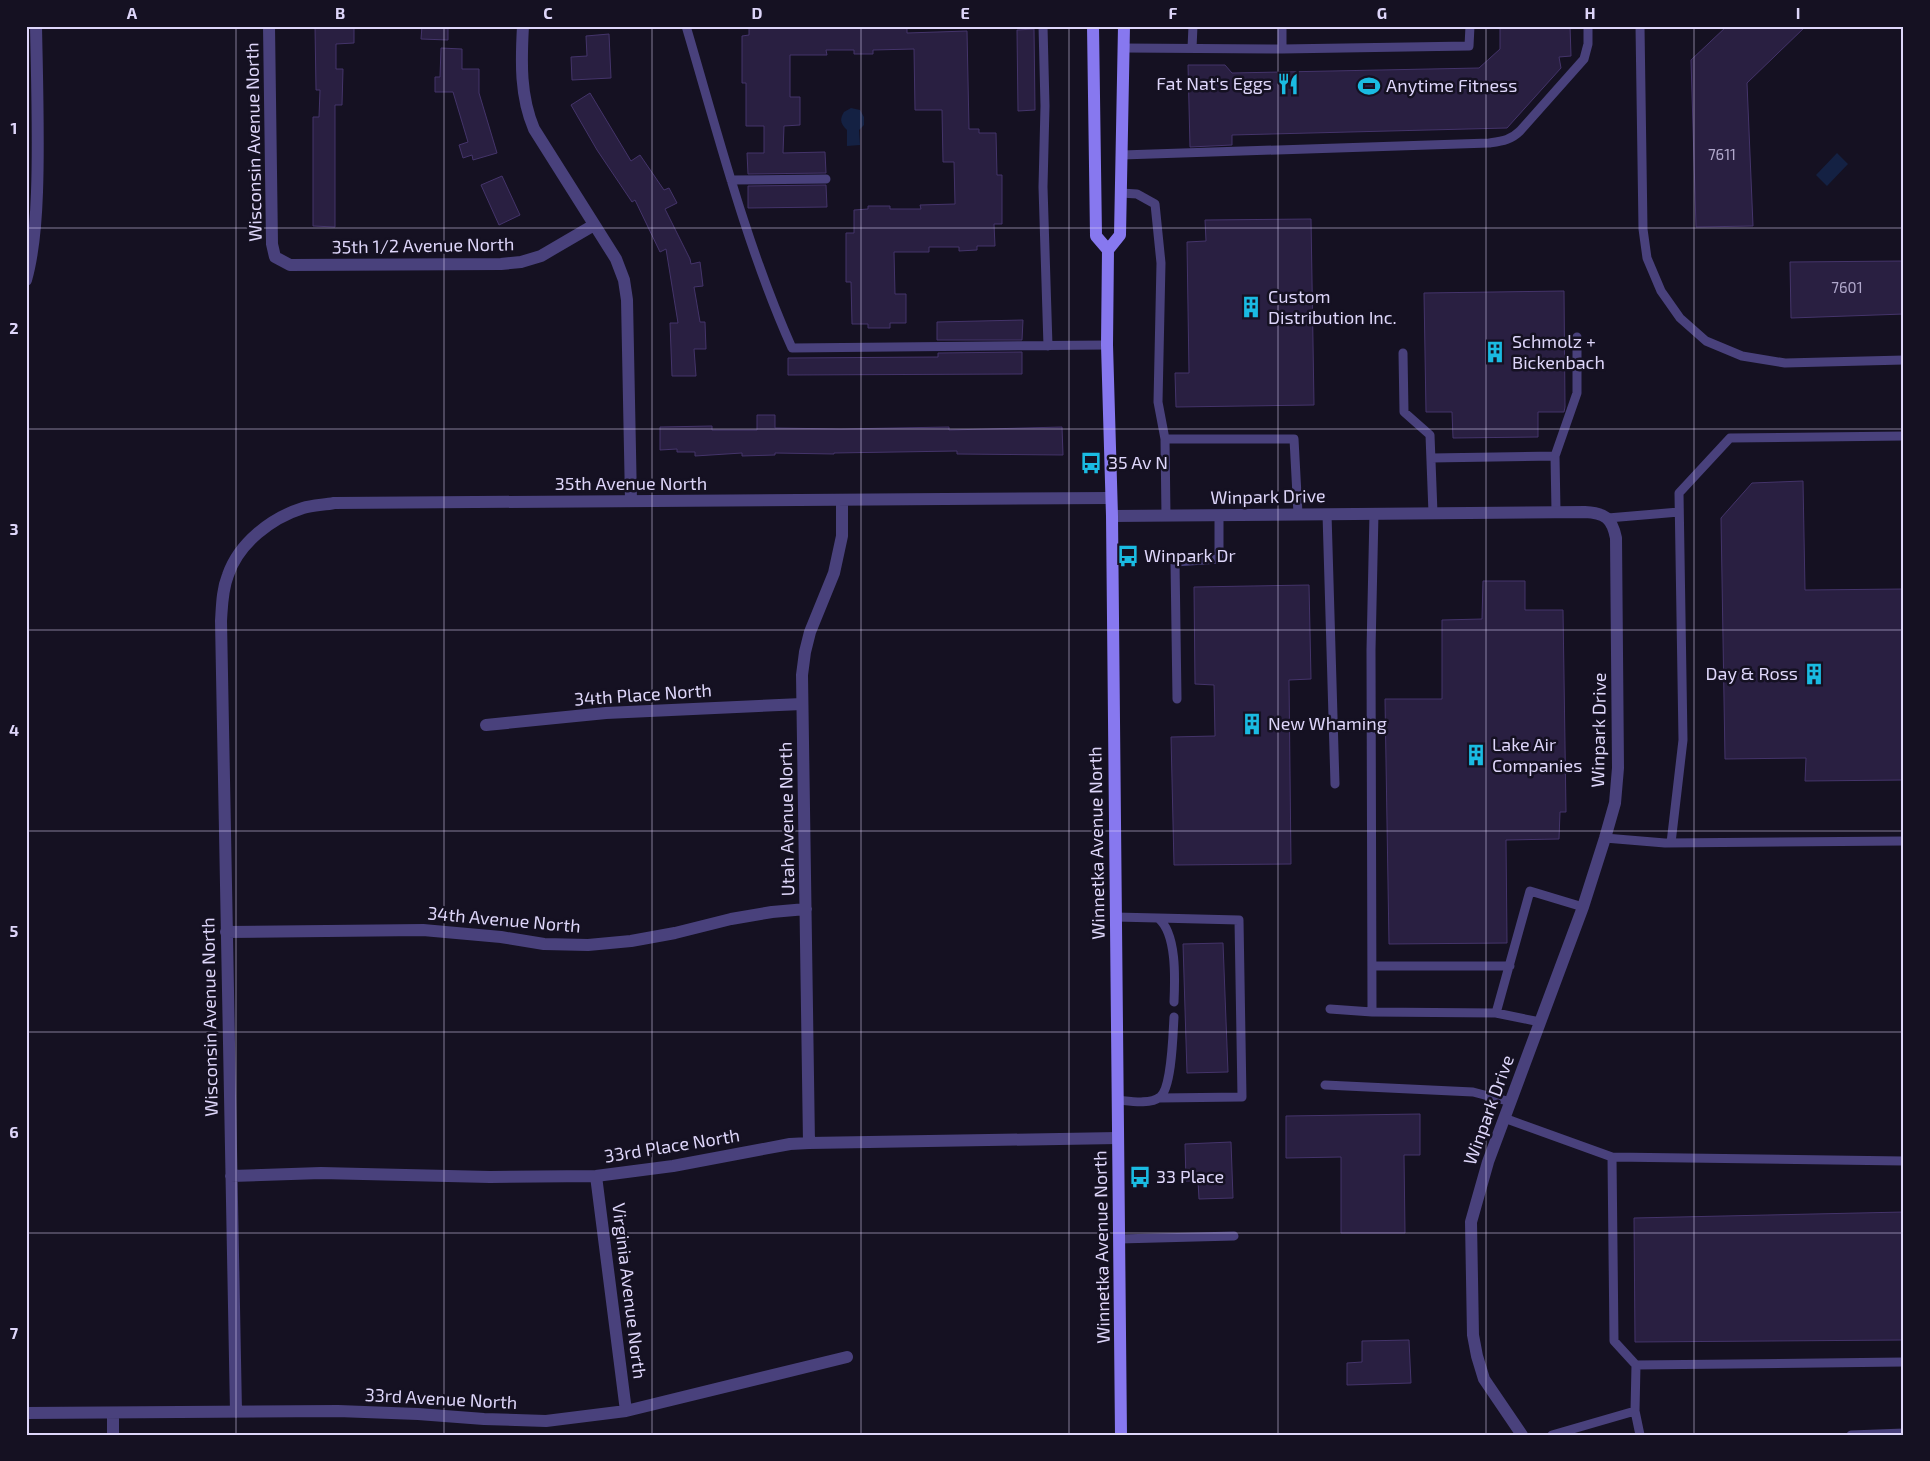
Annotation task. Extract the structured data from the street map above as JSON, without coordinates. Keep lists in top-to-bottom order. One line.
{"streets":{"main road":["Winnetka Avenue North"],"street":["Wisconsin Avenue North","35th 1/2 Avenue North","35th Avenue North","Winpark Drive","34th Place North","Utah Avenue North","34th Avenue North","33rd Place North","Virginia Avenue North","33rd Avenue North"]},"crossings":[["Wisconsin Avenue North","35th 1/2 Avenue North"],["Wisconsin Avenue North","35th Avenue North"],["Wisconsin Avenue North","34th Avenue North"],["Wisconsin Avenue North","33rd Place North"],["Wisconsin Avenue North","33rd Avenue North"],["35th Avenue North","Utah Avenue North"],["35th Avenue North","Winnetka Avenue North"],["Winpark Drive","Winnetka Avenue North"],["34th Place North","Utah Avenue North"],["Utah Avenue North","34th Avenue North"],["Utah Avenue North","33rd Place North"],["Winnetka Avenue North","33rd Place North"],["33rd Place North","Virginia Avenue North"],["Virginia Avenue North","33rd Avenue North"]],"places":{"restaurant":["Fat Nat's Eggs"],"sports":["Anytime Fitness"],"building":["Custom Distribution Inc.","Schmolz + Bickenbach","Day & Ross","New Whaming","Lake Air Companies"],"bus stop":["35 Av N","Winpark Dr","33 Place"]},"house_numbers":["7611","7601"],"grid":{"columns":["A","B","C","D","E","F","G","H","I"],"rows":["1","2","3","4","5","6","7"]}}
